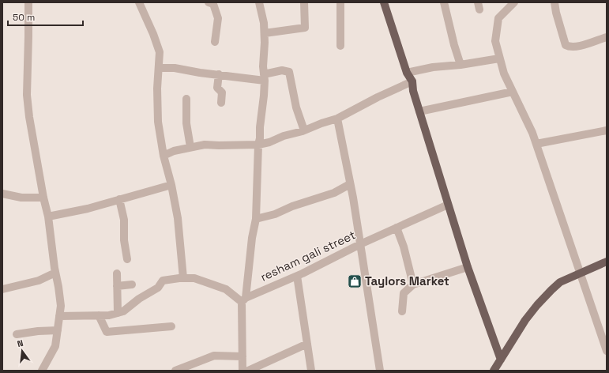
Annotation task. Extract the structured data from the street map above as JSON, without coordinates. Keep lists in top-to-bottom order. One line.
{"streets":{"street":["resham gali street"]},"places":{"shop":["Taylors Market"]},"scale_bar":"50 m","north":"top"}
